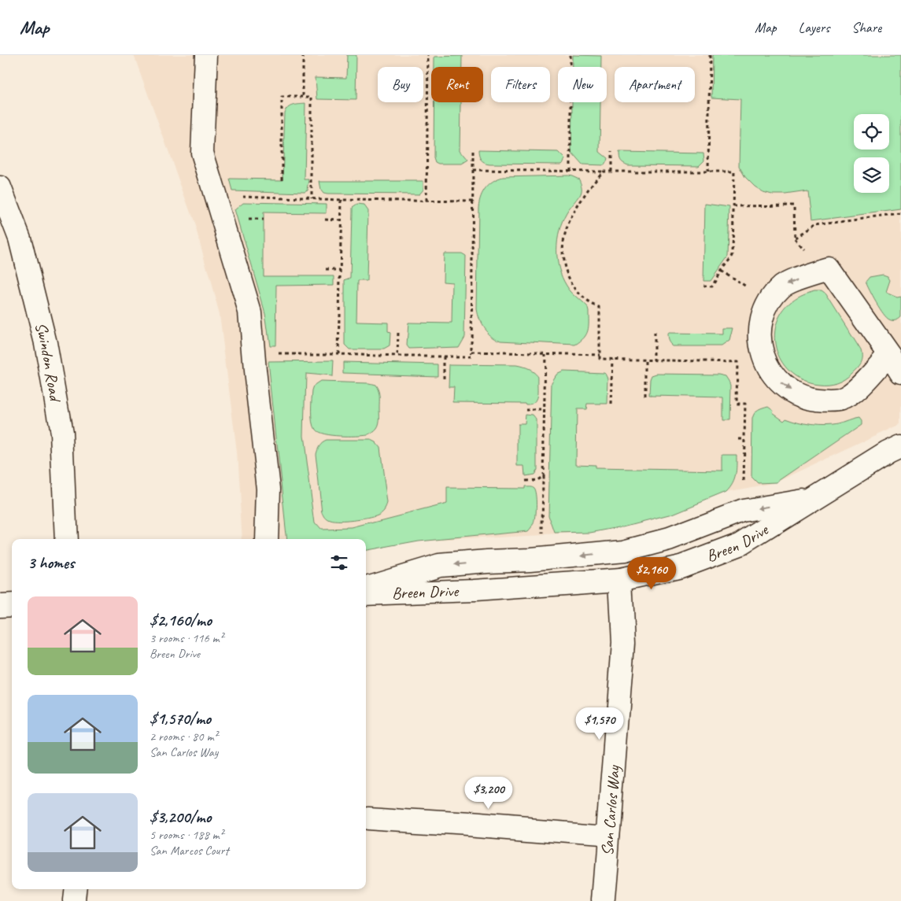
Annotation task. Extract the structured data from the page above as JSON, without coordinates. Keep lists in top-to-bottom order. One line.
{"streets":{"street":["Swindon Road","Breen Drive","San Carlos Way"]},"crossings":[["Breen Drive","San Carlos Way"]],"page":{"header":"Map","nav":["Map","Layers","Share"],"chip":["Buy","Rent","Filters","New","Apartment"],"heading":"3 homes","price":["$2,160","$1,570","$3,200"],"list":[{"name":"$2,160/mo","note":"3 rooms · 116 m² · Breen Drive"},{"name":"$1,570/mo","note":"2 rooms · 80 m² · San Carlos Way"},{"name":"$3,200/mo","note":"5 rooms · 188 m² · San Marcos Court"}]}}
